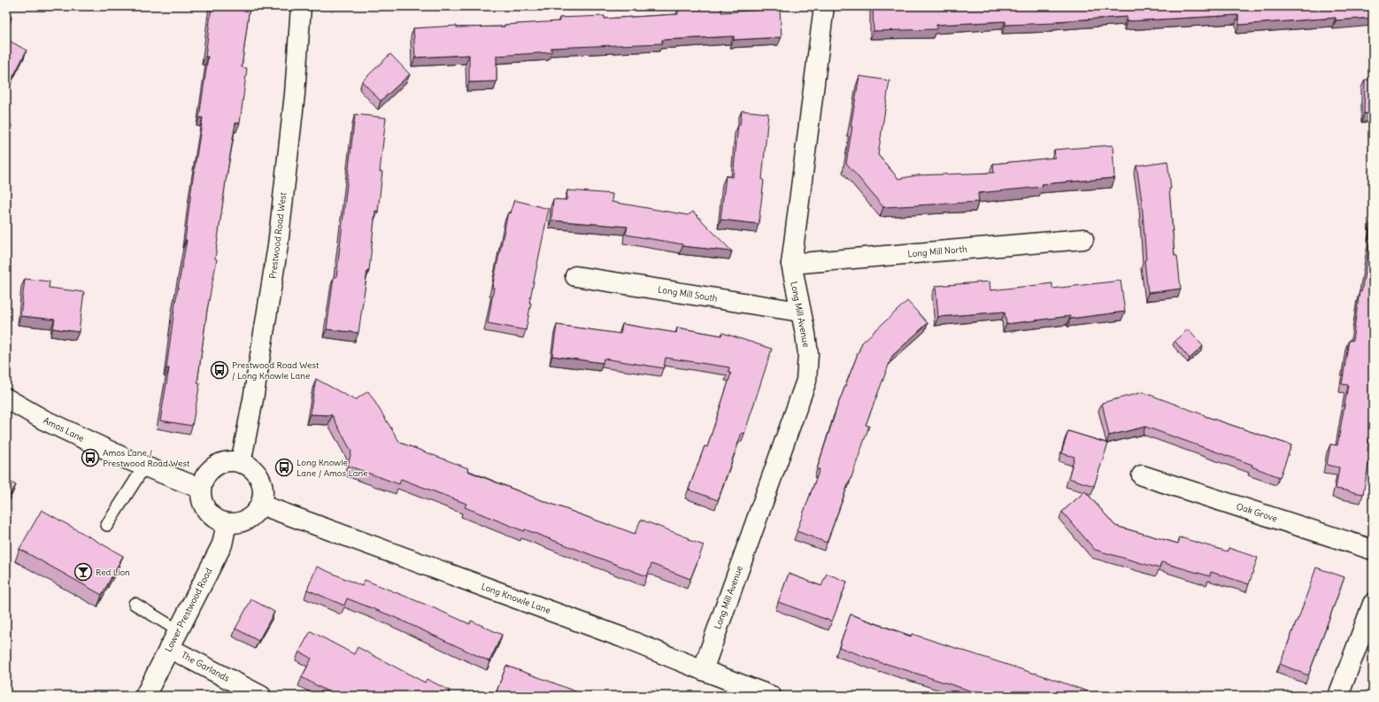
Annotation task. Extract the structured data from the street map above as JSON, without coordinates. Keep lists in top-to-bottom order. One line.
{"streets":{"street":["Prestwood Road West","Long Mill North","Long Mill South","Long Mill Avenue","Amos Lane","Oak Grove","Long Knowle Lane","Lower Prestwood Road","The Garlands"]},"crossings":[["Prestwood Road West","Amos Lane"],["Prestwood Road West","Long Knowle Lane"],["Prestwood Road West","Lower Prestwood Road"],["Long Mill North","Long Mill Avenue"],["Long Mill South","Long Mill Avenue"],["Long Mill Avenue","Long Knowle Lane"],["Amos Lane","Long Knowle Lane"],["Amos Lane","Lower Prestwood Road"],["Long Knowle Lane","Lower Prestwood Road"],["Lower Prestwood Road","The Garlands"]],"places":{"bus stop":["Prestwood Road West / Long Knowle Lane","Amos Lane / Prestwood Road West","Long Knowle Lane / Amos Lane"],"bar":["Red Lion"]}}
